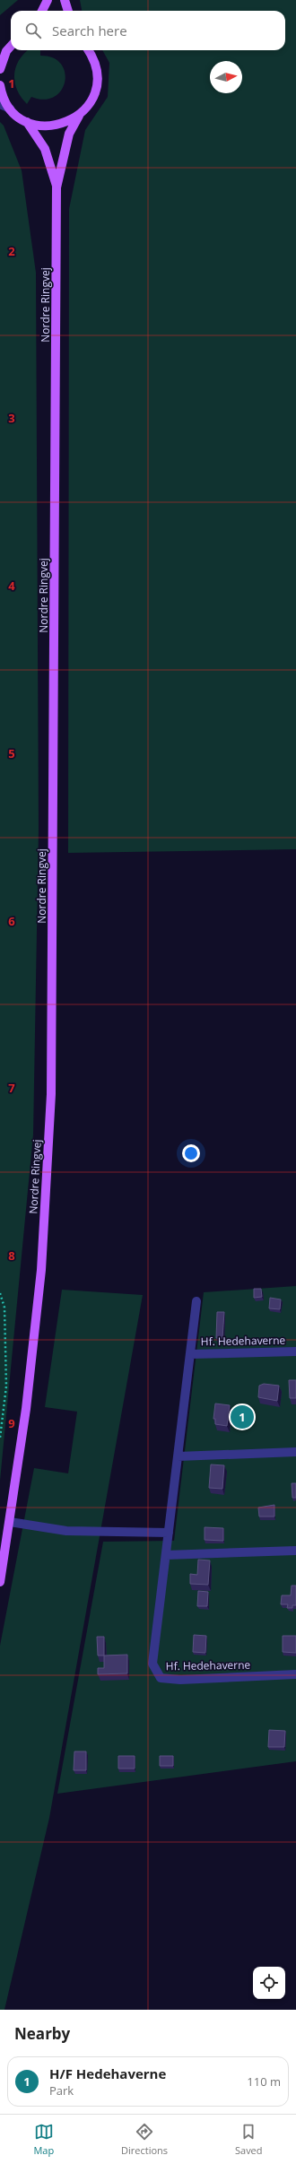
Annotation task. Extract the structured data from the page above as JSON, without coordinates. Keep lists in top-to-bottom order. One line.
{"streets":{"main road":["Nordre Ringvej"],"street":["Hf. Hedehaverne"]},"north":"right","page":{"search":"Search here","pins":"1","heading":"Nearby","list":[{"mark":"1","name":"H/F Hedehaverne","note":"Park","value":"110 m"}],"nav":["Map","Directions","Saved"]},"grid":{"rows":["1","2","3","4","5","6","7","8","9"]}}
